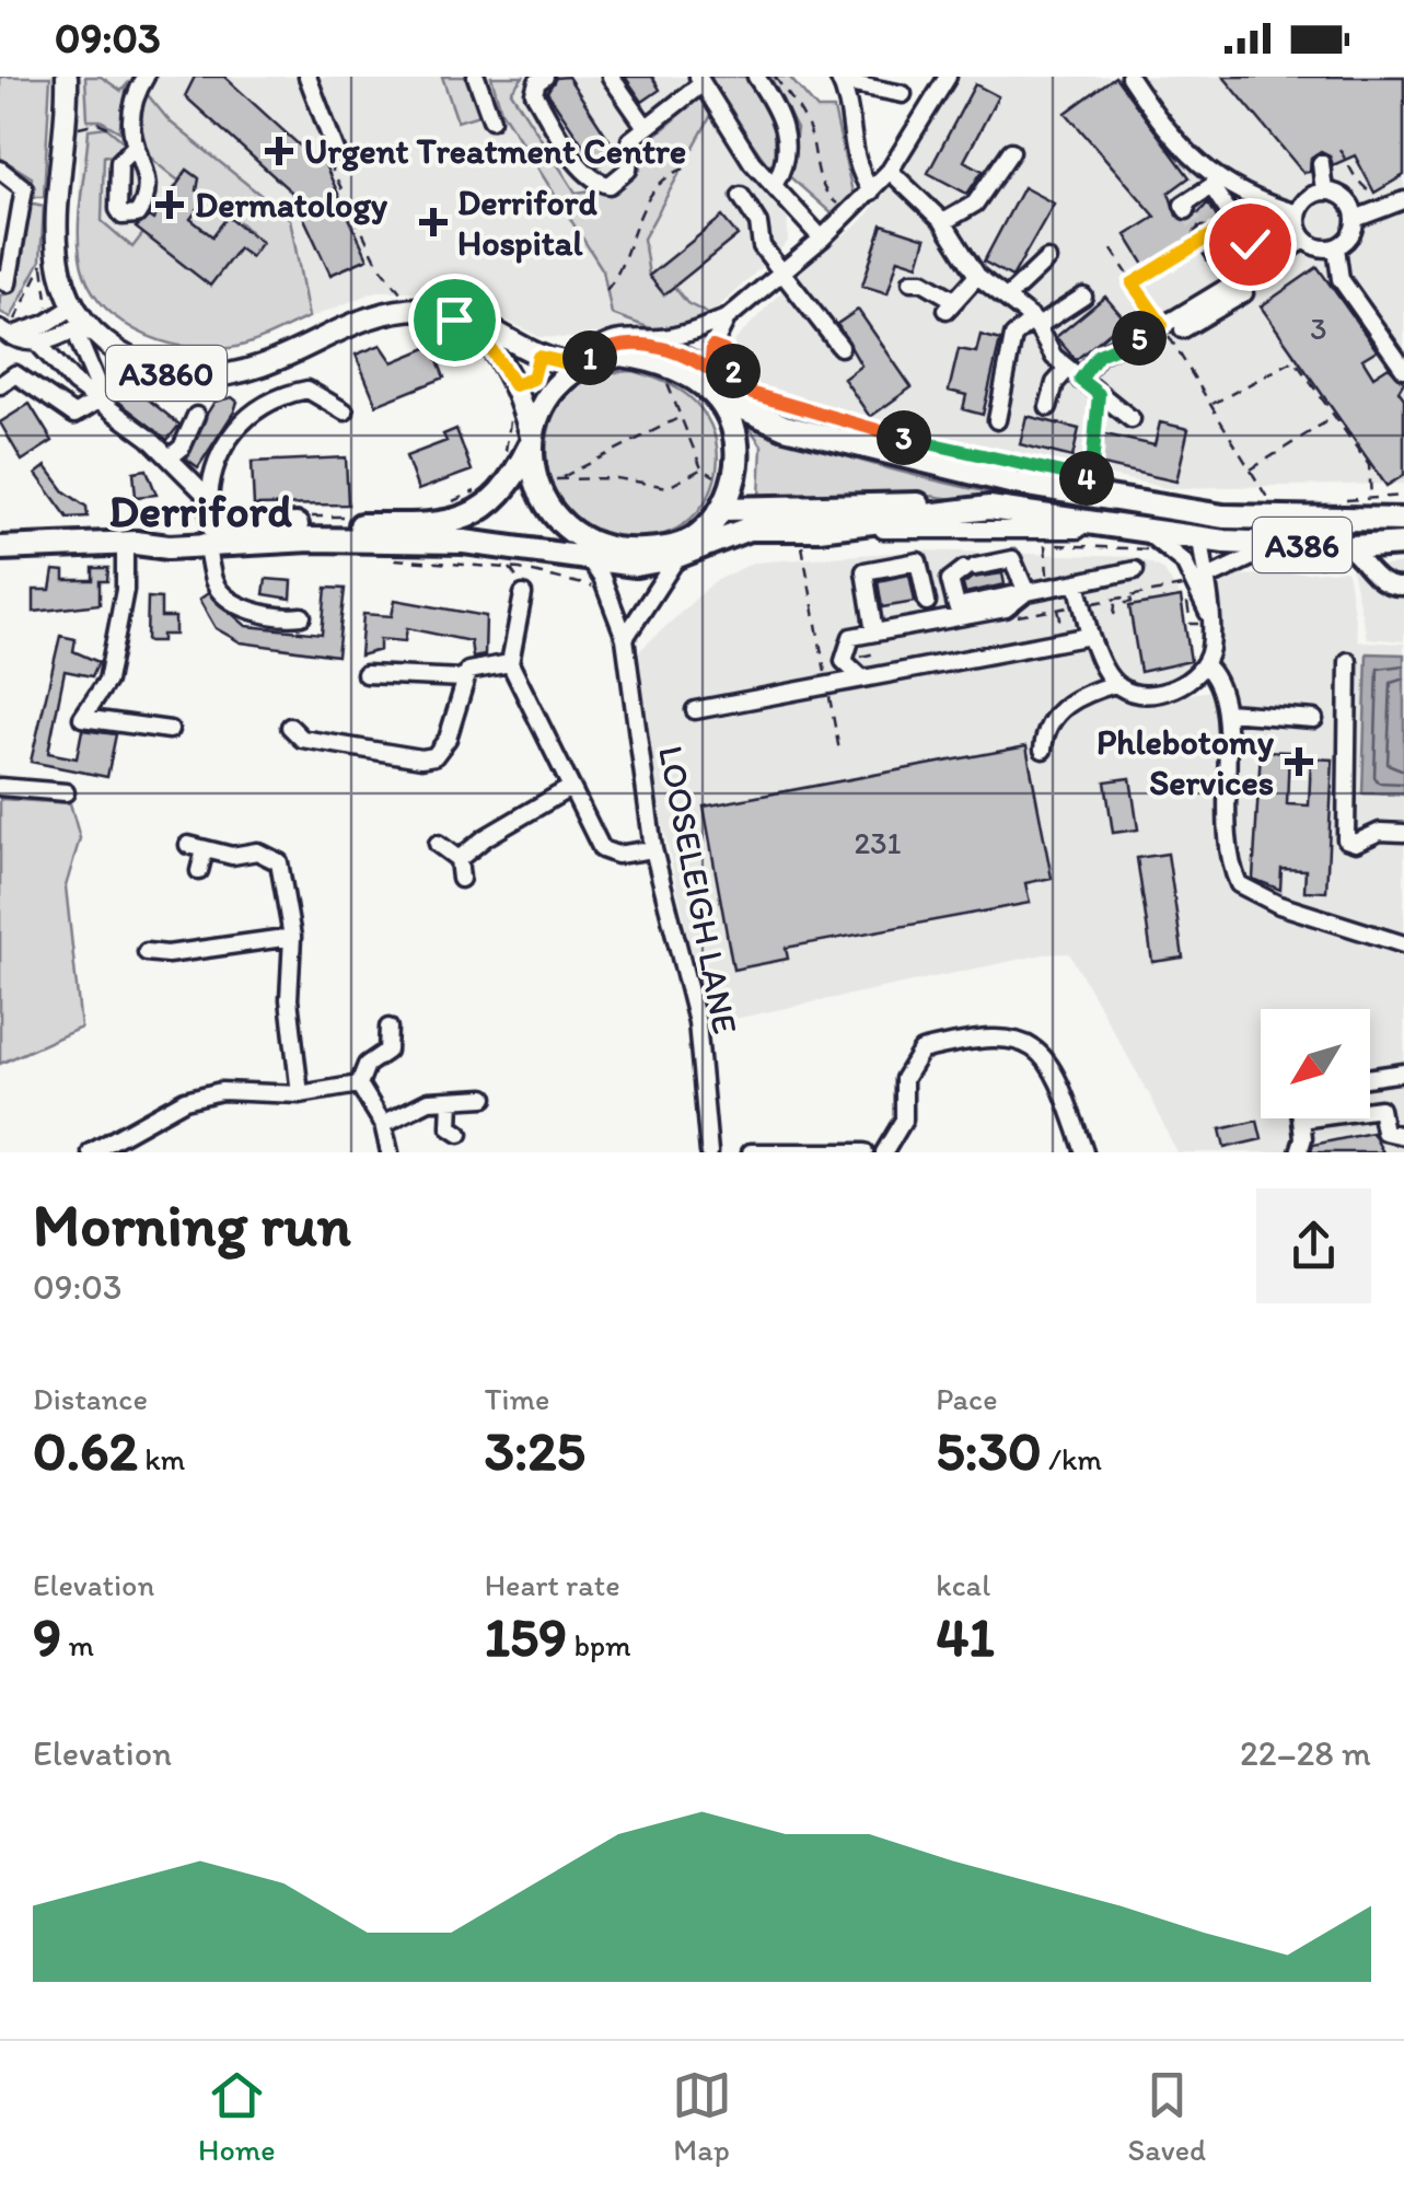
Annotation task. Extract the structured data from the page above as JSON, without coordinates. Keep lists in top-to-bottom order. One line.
{"streets":{"highway":["A386"],"main road":["A3860"],"street":["LOOSELEIGH LANE"]},"crossings":[["A3860","A386"],["A386","LOOSELEIGH LANE"]],"districts":["Derriford"],"places":{"health":["Urgent Treatment Centre","Dermatology","Derriford Hospital","Phlebotomy Services"]},"house_numbers":["3","231"],"north":"bottom left","page":{"status":"09:03","pins":["5","1","2","3","4"],"heading":["Morning run","09:03"],"stats":[["Distance","0.62 km"],["Time","3:25"],["Pace","5:30 /km"],["Elevation","9 m"],["Heart rate","159 bpm"],["kcal","41"]],"chart":["Elevation","22–28 m"],"tabs":["Home","Map","Saved"]}}
